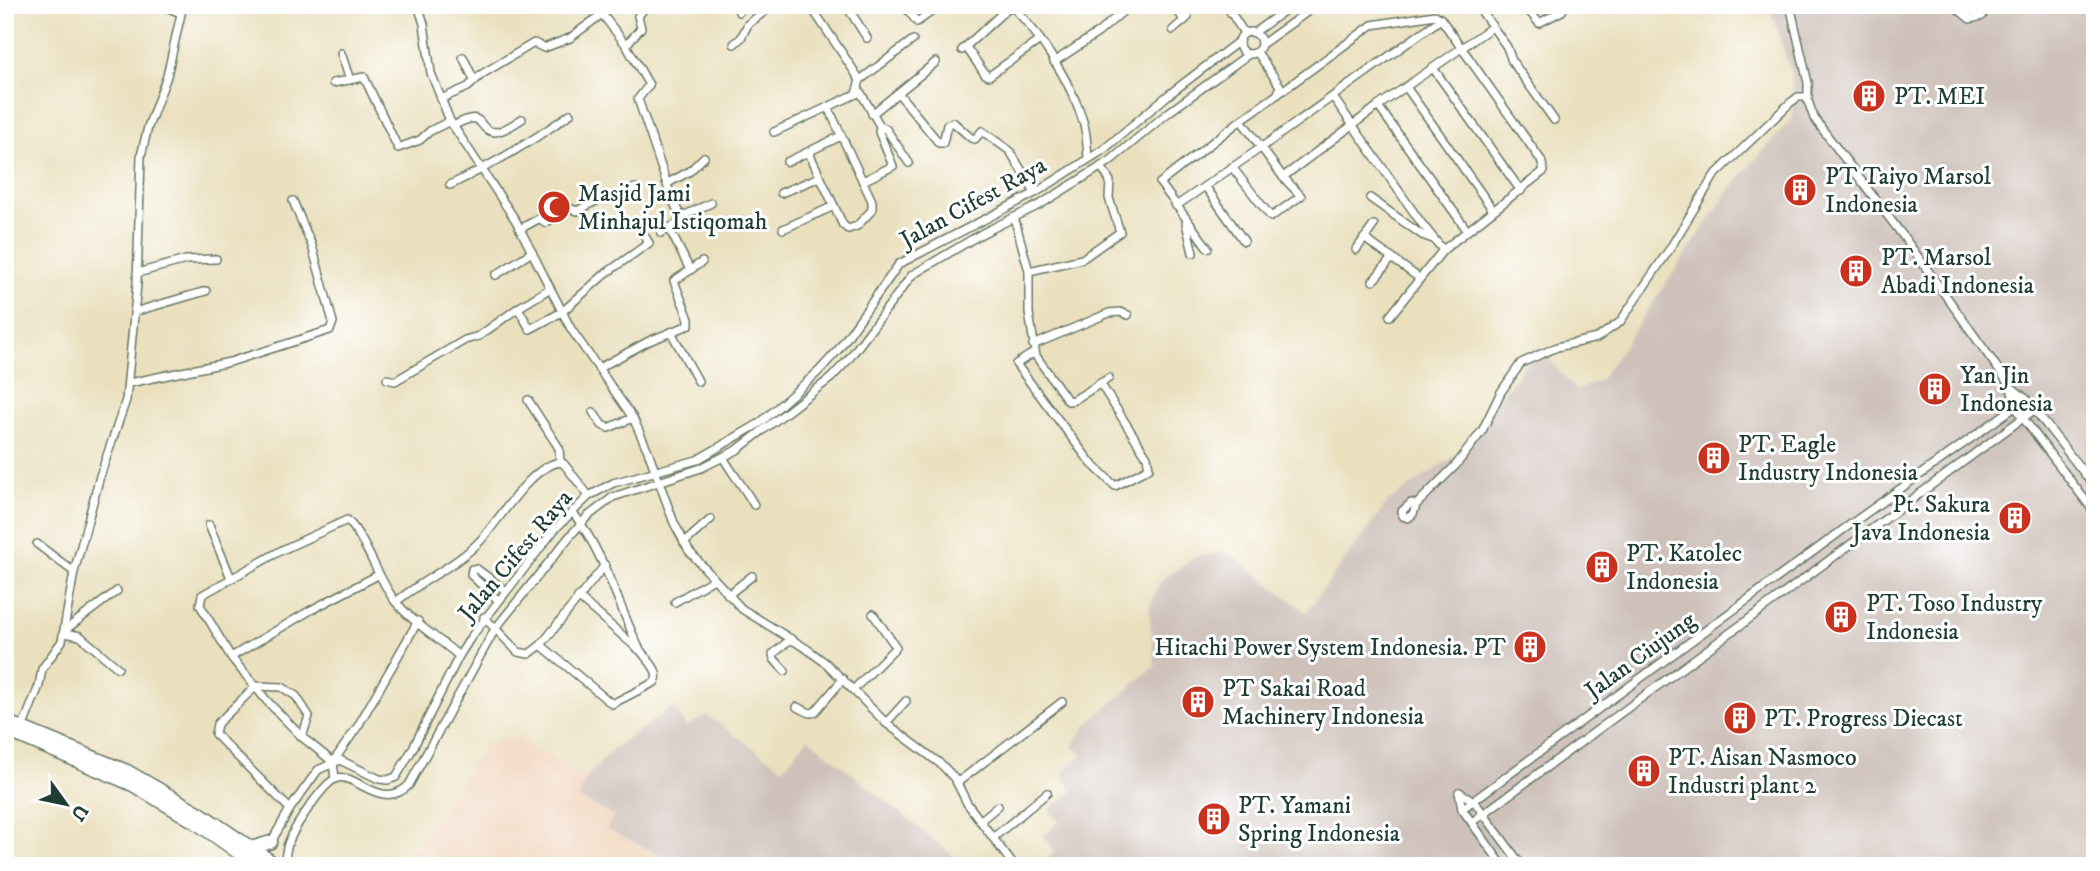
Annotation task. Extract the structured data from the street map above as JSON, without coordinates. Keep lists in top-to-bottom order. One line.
{"streets":{"street":["Jalan Cifest Raya","Jalan Ciujung"]},"places":{"building":["PT. MEI","PT Taiyo Marsol Indonesia","PT. Marsol Abadi Indonesia","Yan Jin Indonesia","PT. Eagle Industry Indonesia","Pt. Sakura Java Indonesia","PT. Katolec Indonesia","PT. Toso Industry Indonesia","Hitachi Power System Indonesia. PT","PT Sakai Road Machinery Indonesia","PT. Progress Diecast","PT. Aisan Nasmoco Industri plant 2","PT. Yamani Spring Indonesia"],"mosque":["Masjid Jami Minhajul Istiqomah"]},"north":"bottom right"}
